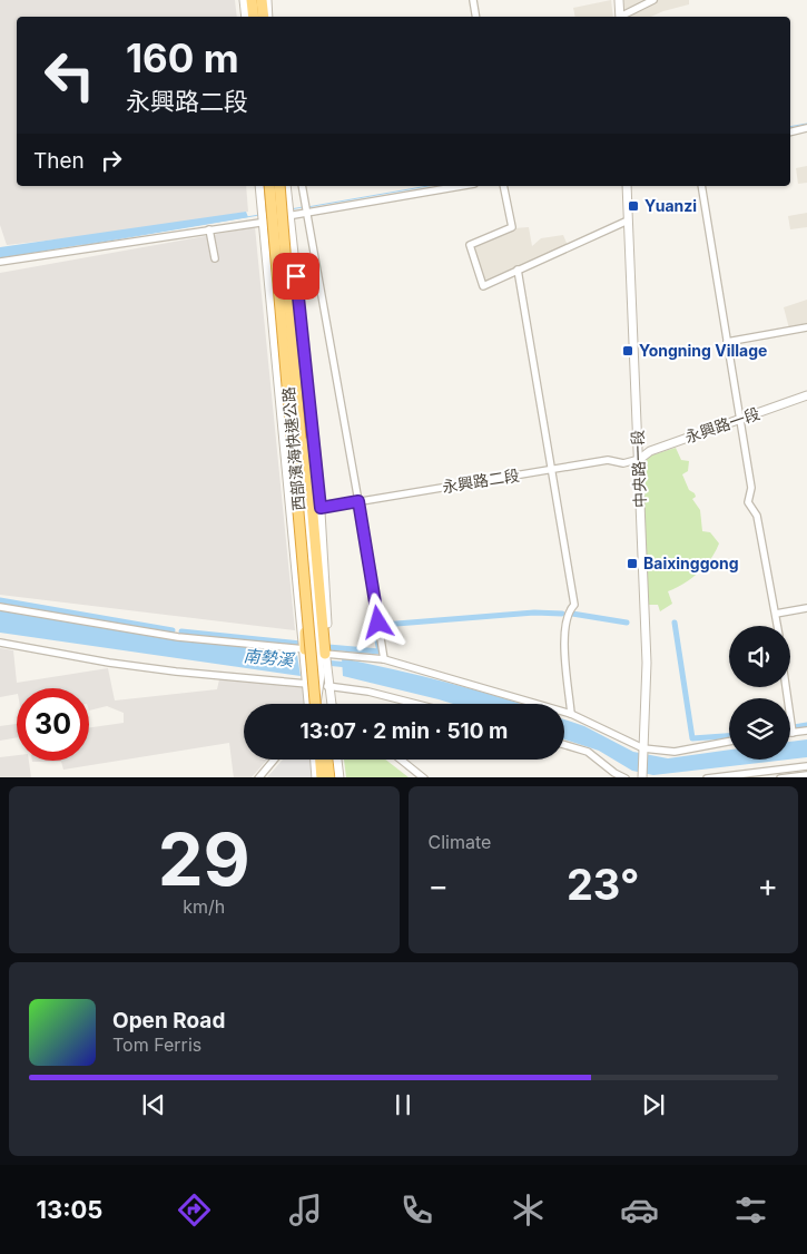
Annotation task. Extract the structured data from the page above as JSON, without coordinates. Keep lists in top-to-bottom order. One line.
{"streets":{"highway":["西部濱海快速公路"],"street":["永興路一段","中央路一段","永興路二段"]},"crossings":[["永興路一段","中央路一段"],["永興路一段","永興路二段"],["中央路一段","永興路二段"]],"water":["南勢溪"],"places":{"transit":["Yuanzi","Yongning Village","Baixinggong"]},"page":{"turn":["160 m","永興路二段"],"then":"Then","limit":"30","trip":"13:07 · 2 min · 510 m","tile":[["29","km/h"],"Climate"],"heat":["−","23°","+"],"song":["Open Road","Tom Ferris"],"tabs":"13:05"}}
